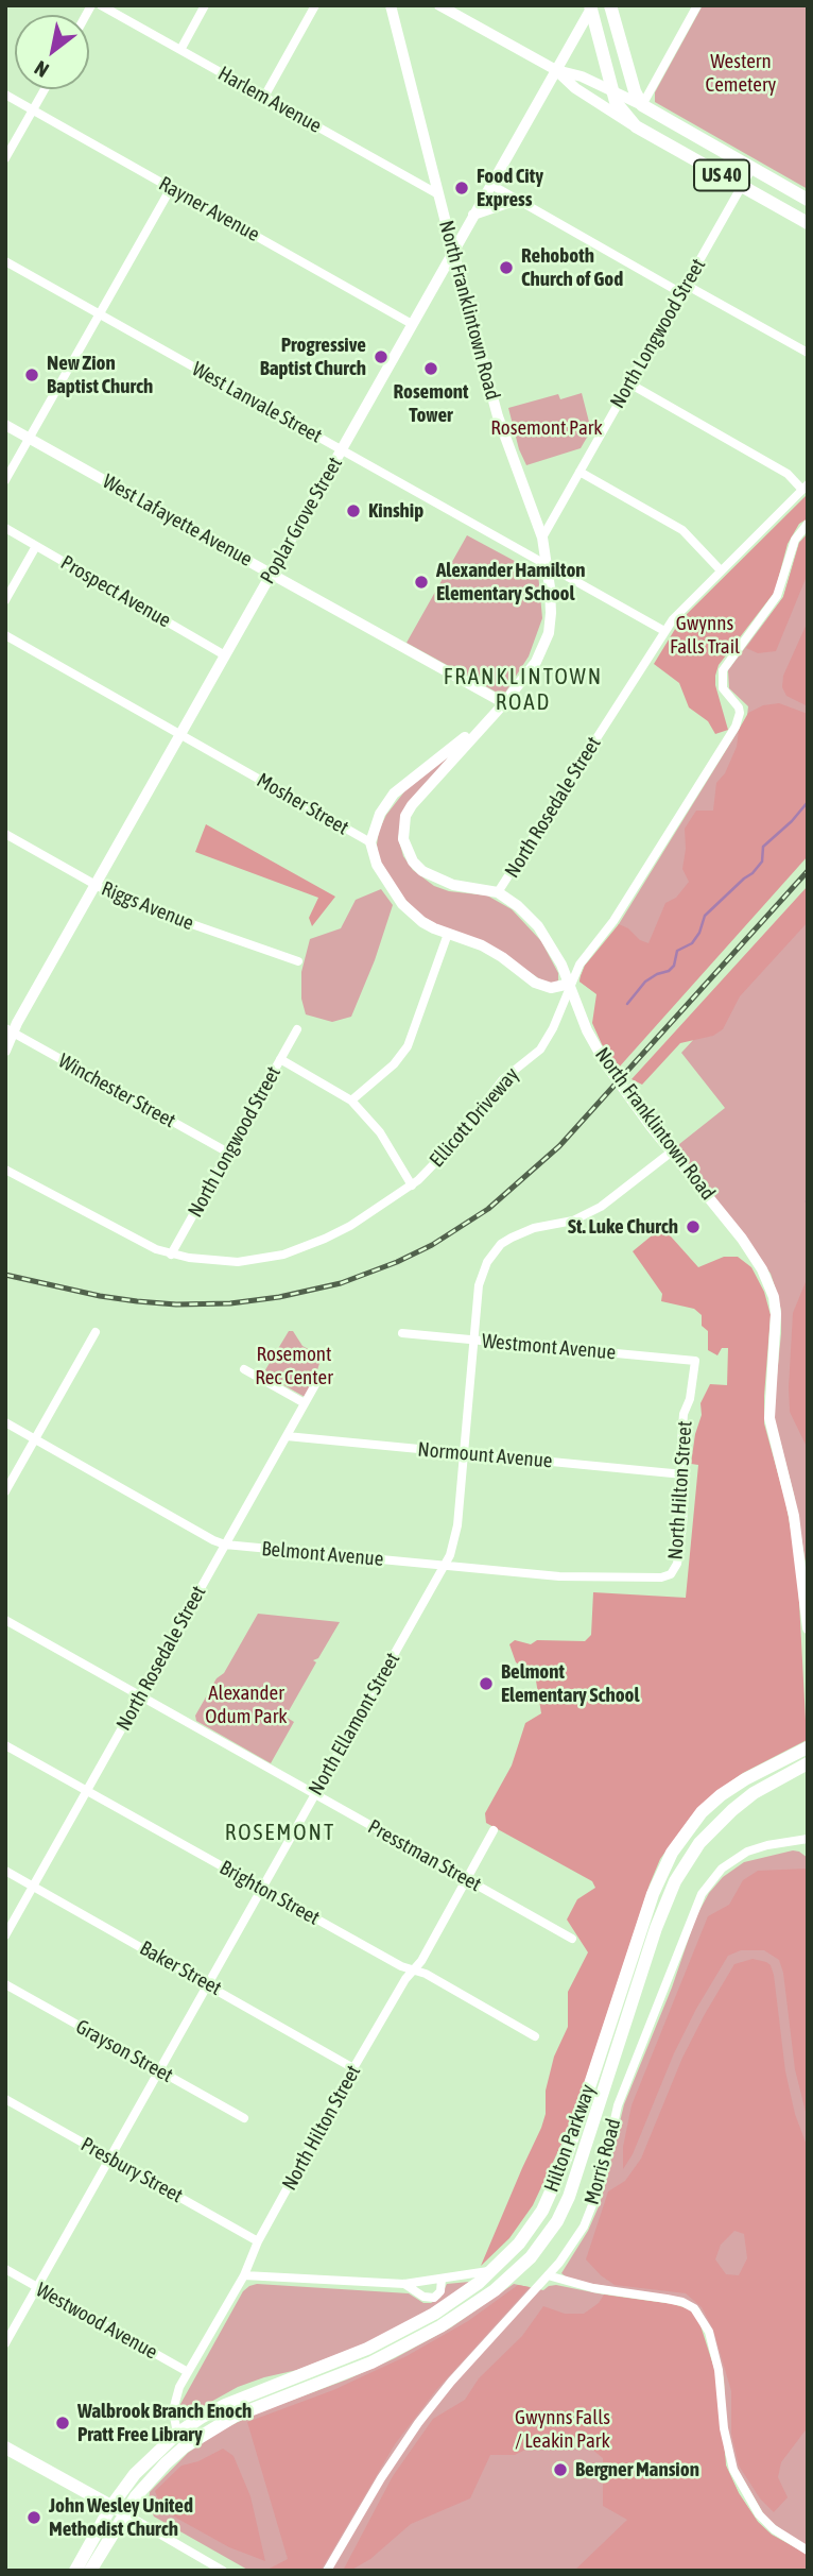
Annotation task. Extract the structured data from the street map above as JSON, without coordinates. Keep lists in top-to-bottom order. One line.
{"streets":{"main road":["US 40","North Franklintown Road","West Lafayette Avenue","Poplar Grove Street","Hilton Parkway"],"street":["Harlem Avenue","Rayner Avenue","North Longwood Street","West Lanvale Street","Prospect Avenue","Mosher Street","North Rosedale Street","Riggs Avenue","Winchester Street","Ellicott Driveway","Westmont Avenue","Normount Avenue","North Hilton Street","Belmont Avenue","North Ellamont Street","Presstman Street","Brighton Street","Baker Street","Grayson Street","Morris Road","Presbury Street","Westwood Avenue"]},"crossings":[["Harlem Avenue","North Franklintown Road"],["US 40","North Longwood Street"],["US 40","Poplar Grove Street"],["Rayner Avenue","Poplar Grove Street"],["North Franklintown Road","North Longwood Street"],["North Franklintown Road","West Lanvale Street"],["North Franklintown Road","West Lafayette Avenue"],["North Franklintown Road","Poplar Grove Street"],["North Franklintown Road","Mosher Street"],["North Franklintown Road","North Rosedale Street"],["North Franklintown Road","Ellicott Driveway"],["North Franklintown Road","North Ellamont Street"],["North Longwood Street","Winchester Street"],["North Longwood Street","Ellicott Driveway"],["West Lanvale Street","Poplar Grove Street"],["West Lanvale Street","North Rosedale Street"],["West Lafayette Avenue","Poplar Grove Street"],["Poplar Grove Street","Prospect Avenue"],["Poplar Grove Street","Mosher Street"],["Poplar Grove Street","Riggs Avenue"],["Poplar Grove Street","Winchester Street"],["Mosher Street","Ellicott Driveway"],["North Rosedale Street","Normount Avenue"],["North Rosedale Street","Belmont Avenue"],["North Rosedale Street","Presstman Street"],["North Rosedale Street","Brighton Street"],["North Rosedale Street","Baker Street"],["Westmont Avenue","North Hilton Street"],["Westmont Avenue","North Ellamont Street"],["Normount Avenue","North Hilton Street"],["Normount Avenue","North Ellamont Street"],["North Hilton Street","Belmont Avenue"],["North Hilton Street","Presstman Street"],["North Hilton Street","Brighton Street"],["North Hilton Street","Baker Street"],["North Hilton Street","Hilton Parkway"],["North Hilton Street","Presbury Street"],["North Hilton Street","Westwood Avenue"],["Belmont Avenue","North Ellamont Street"],["North Ellamont Street","Presstman Street"],["North Ellamont Street","Brighton Street"],["North Ellamont Street","Baker Street"],["North Ellamont Street","Grayson Street"],["North Ellamont Street","Presbury Street"],["North Ellamont Street","Westwood Avenue"]],"districts":["FRANKLINTOWN ROAD","ROSEMONT"],"parks":["Western Cemetery","Rosemont Park","Gwynns Falls Trail","Rosemont Rec Center","Alexander Odum Park","Gwynns Falls / Leakin Park"],"places":["Food City Express","Rehoboth Church of God","Progressive Baptist Church","Rosemont Tower","New Zion Baptist Church","Kinship","Alexander Hamilton Elementary School","St. Luke Church","Belmont Elementary School","Walbrook Branch Enoch Pratt Free Library","Bergner Mansion","John Wesley United Methodist Church"],"north":"bottom left"}
